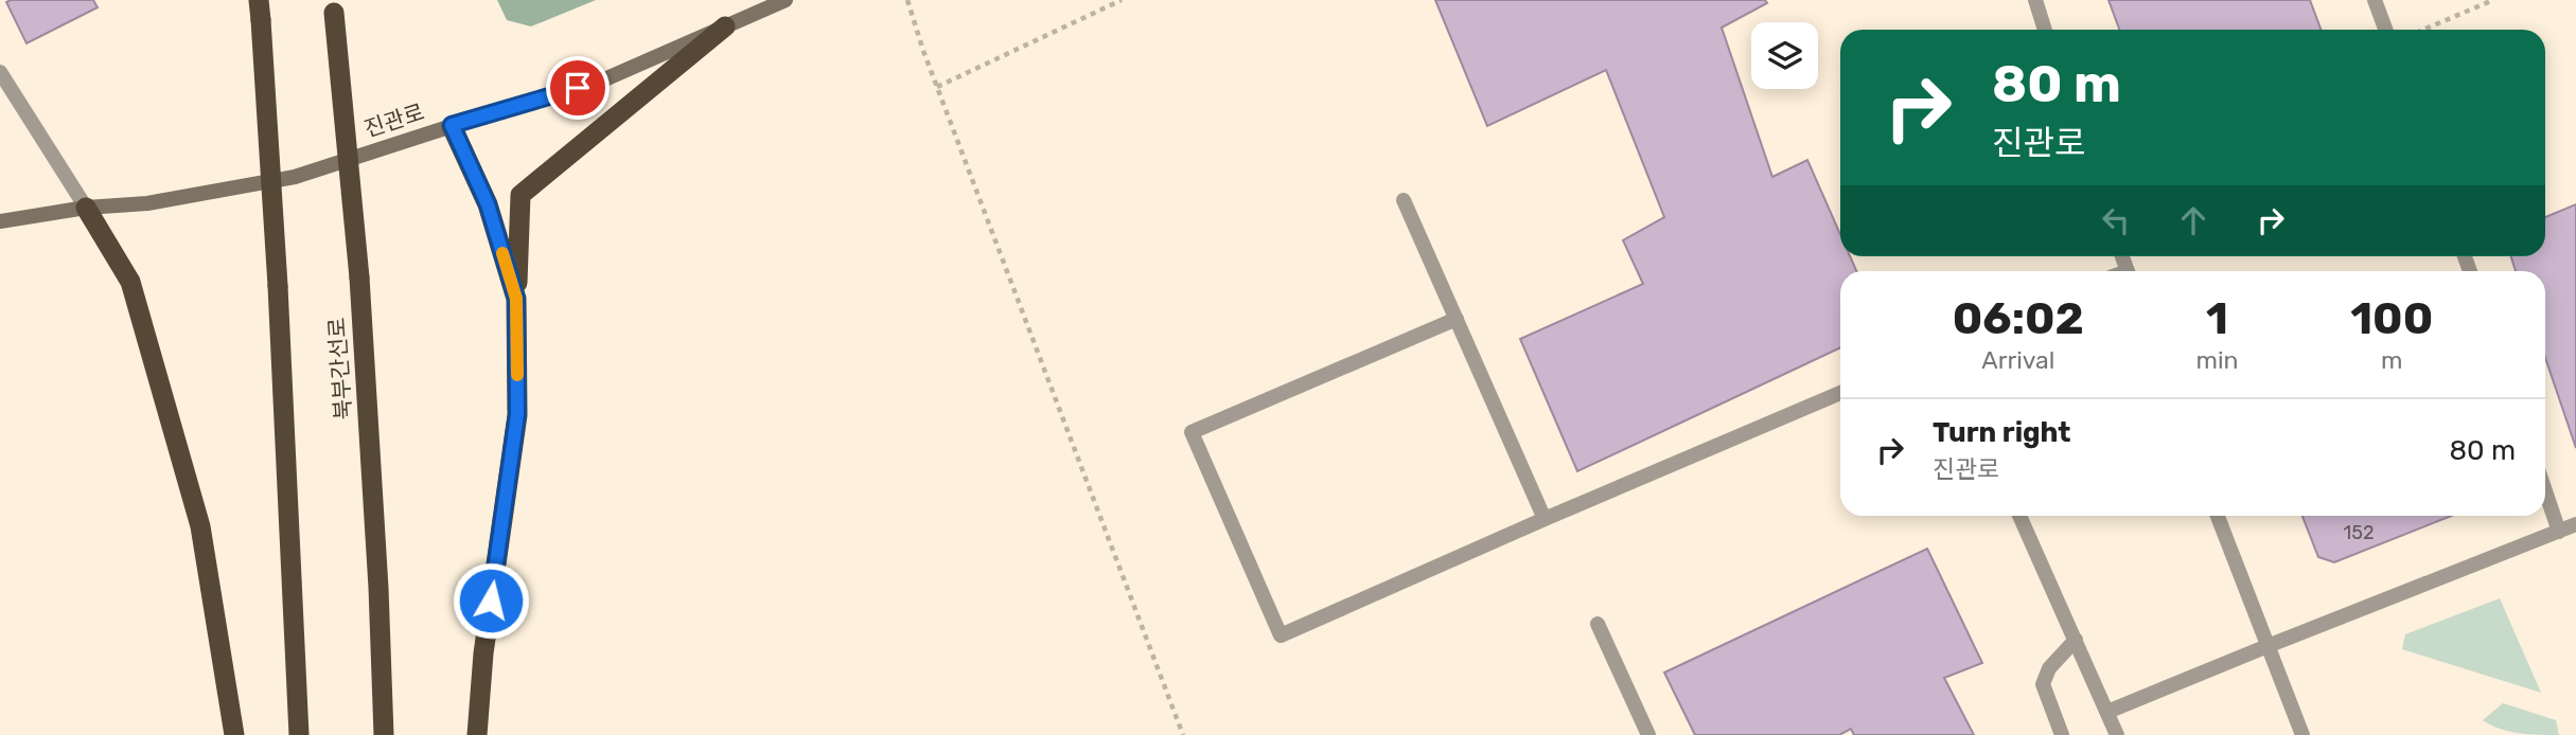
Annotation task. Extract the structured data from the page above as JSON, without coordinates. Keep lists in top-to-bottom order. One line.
{"streets":{"highway":["북부간선로"],"main road":["진관로"]},"house_numbers":["152"],"page":{"turn":["80 m","진관로"],"eta":["06:02","Arrival","1","min","100","m"],"list":[{"name":"Turn right","note":"진관로","value":"80 m"}]}}
